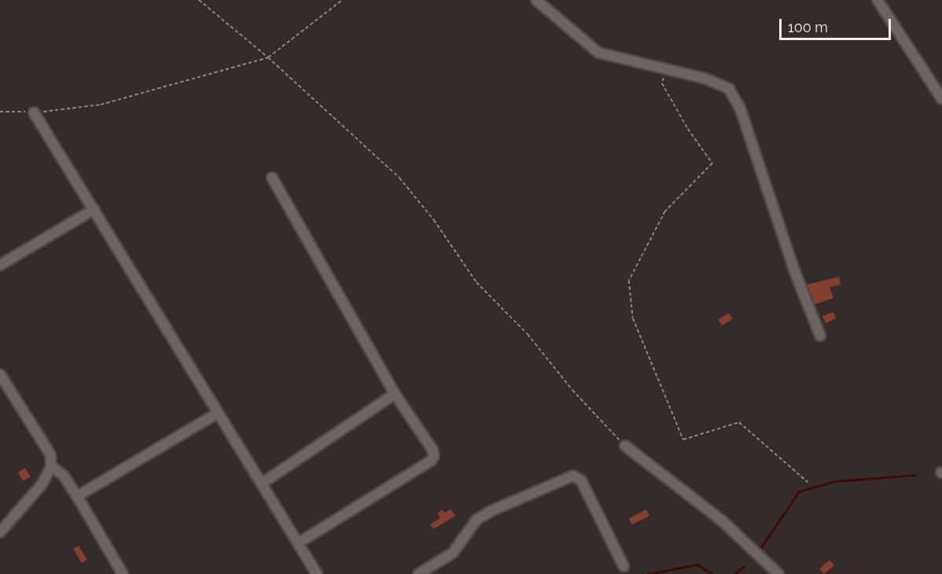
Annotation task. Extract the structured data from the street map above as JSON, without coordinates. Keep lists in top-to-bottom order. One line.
{"scale_bar":"100 m"}
